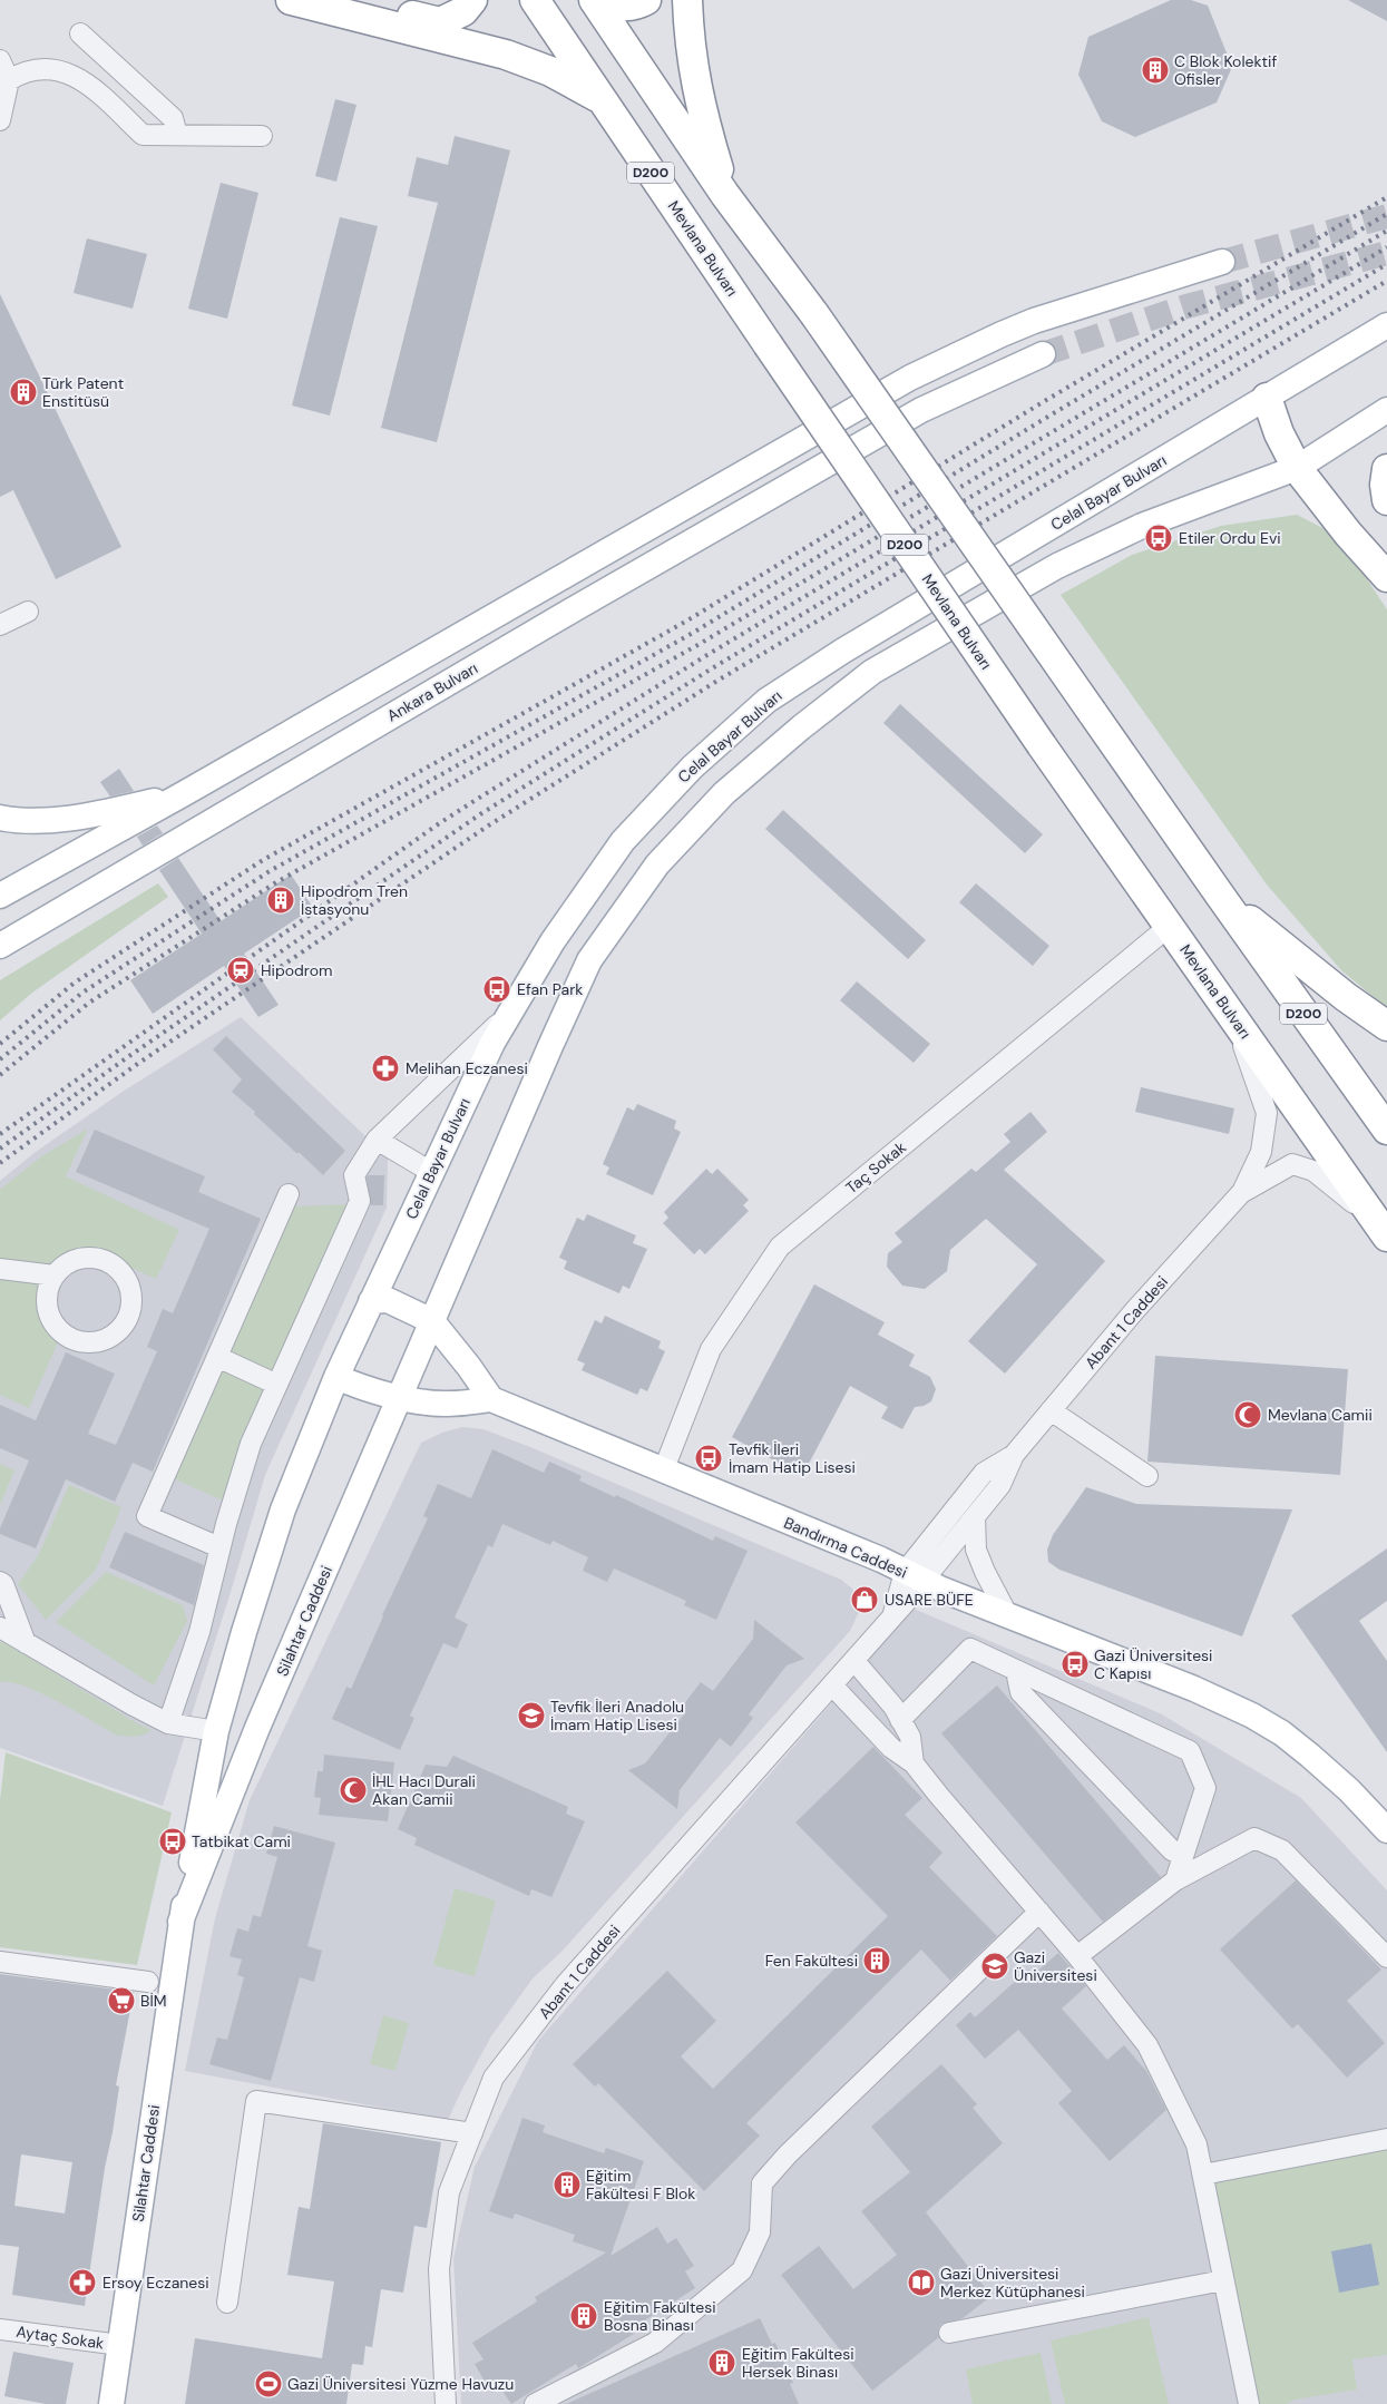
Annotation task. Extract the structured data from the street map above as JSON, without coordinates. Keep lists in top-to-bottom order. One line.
{"streets":{"highway":["D200","Mevlana Bulvarı"],"main road":["Celal Bayar Bulvarı","Ankara Bulvarı","Bandırma Caddesi","Silahtar Caddesi"],"street":["Taç Sokak","Abant 1 Caddesi","Aytaç Sokak"]},"crossings":[["Mevlana Bulvarı","Taç Sokak"],["Mevlana Bulvarı","Abant 1 Caddesi"],["Taç Sokak","Bandırma Caddesi"],["Abant 1 Caddesi","Bandırma Caddesi"],["Bandırma Caddesi","Silahtar Caddesi"],["Silahtar Caddesi","Aytaç Sokak"]],"places":{"building":["C Blok Kolektif Ofisler","Türk Patent Enstitüsü","Hipodrom Tren İstasyonu","Fen Fakültesi","Eğitim Fakültesi F Blok","Eğitim Fakültesi Bosna Binası","Eğitim Fakültesi Hersek Binası"],"bus stop":["Etiler Ordu Evi","Efan Park","Tevfik İleri İmam Hatip Lisesi","Gazi Üniversitesi C Kapısı","Tatbikat Cami"],"station":["Hipodrom"],"pharmacy":["Melihan Eczanesi","Ersoy Eczanesi"],"mosque":["Mevlana Camii","İHL Hacı Durali Akan Camii"],"shop":["USARE BÜFE"],"school or university":["Tevfik İleri Anadolu İmam Hatip Lisesi","Gazi Üniversitesi"],"supermarket":["BİM"],"library":["Gazi Üniversitesi Merkez Kütüphanesi"],"sports":["Gazi Üniversitesi Yüzme Havuzu"]}}
